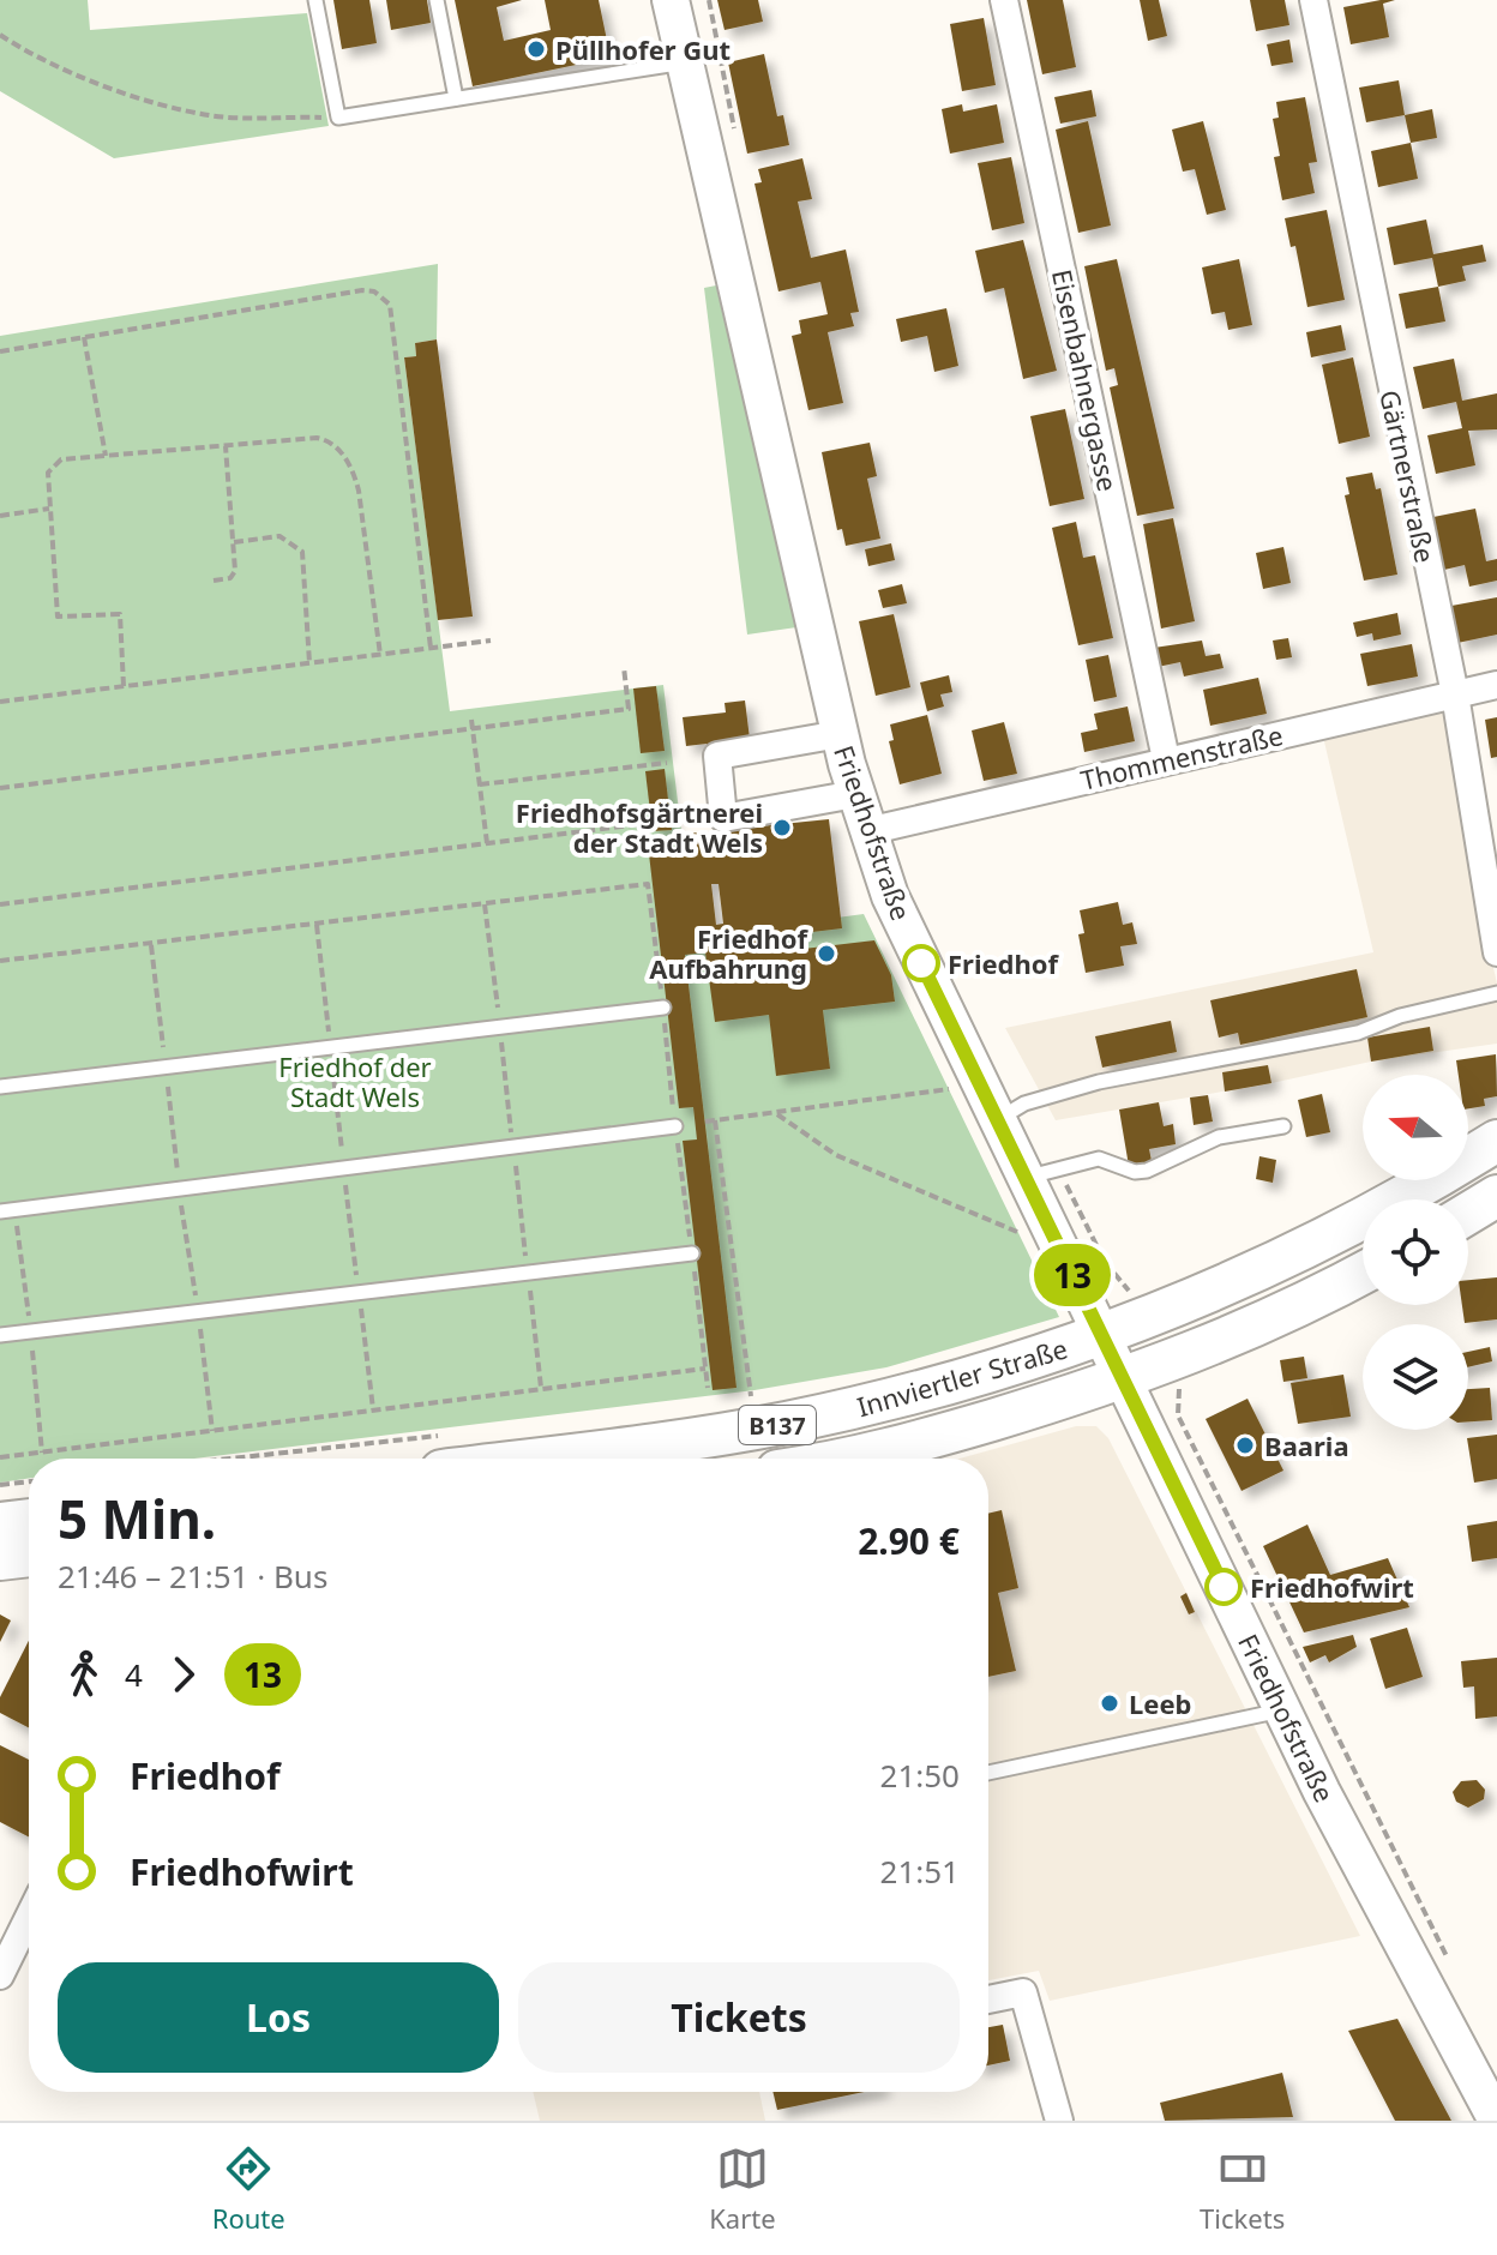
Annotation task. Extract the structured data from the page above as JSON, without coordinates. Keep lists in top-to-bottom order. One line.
{"streets":{"main road":["Innviertler Straße","B137"],"street":["Eisenbahnergasse","Gärtnerstraße","Thommenstraße","Friedhofstraße"]},"crossings":[["Eisenbahnergasse","Thommenstraße"],["Gärtnerstraße","Thommenstraße"],["Thommenstraße","Friedhofstraße"],["Friedhofstraße","Innviertler Straße"]],"parks":["Friedhof der Stadt Wels"],"places":["Püllhofer Gut","Friedhofsgärtnerei der Stadt Wels","Friedhof Aufbahrung","Friedhof","Baaria","Friedhofwirt","Leeb"],"lines":["bus line 13"],"north":"left","page":{"on_map":"13","heading":["5 Min.","21:46 – 21:51 · Bus","2.90 €"],"legs":["4","13"],"list":[{"name":"Friedhof","value":"21:50"},{"name":"Friedhofwirt","value":"21:51"}],"buttons":["Los","Tickets"],"tabs":["Route","Karte","Tickets"]}}
